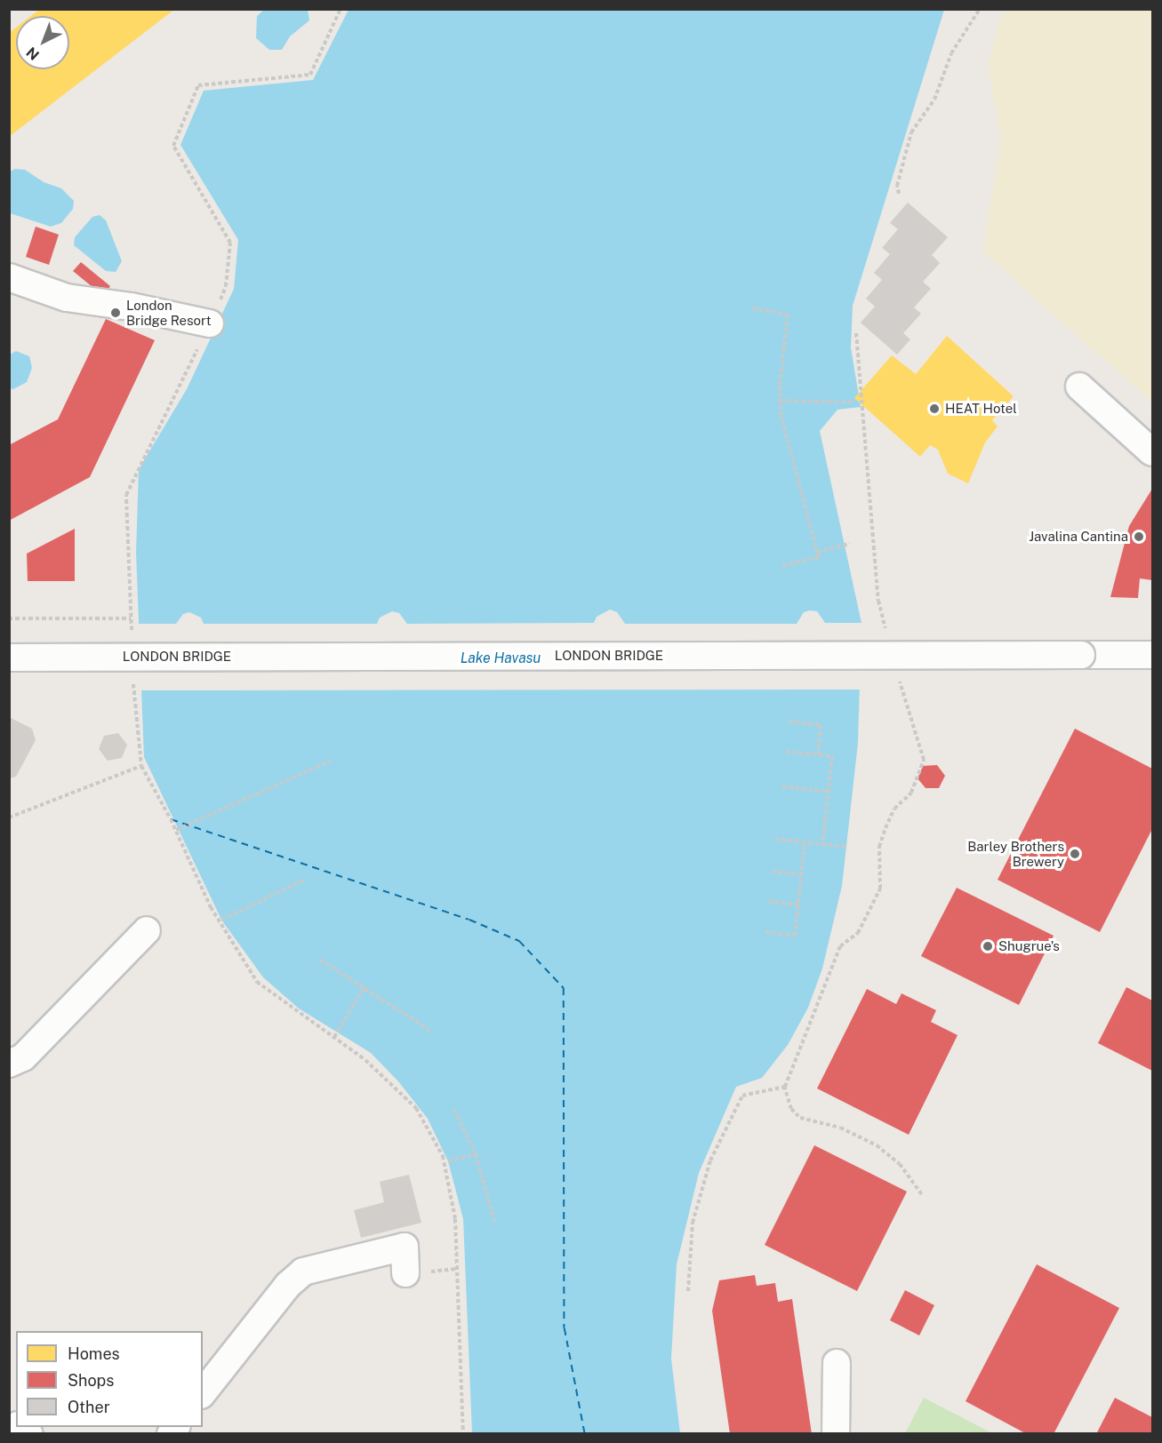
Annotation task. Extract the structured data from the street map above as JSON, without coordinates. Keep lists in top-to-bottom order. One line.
{"streets":{"street":["LONDON BRIDGE"]},"water":["Lake Havasu"],"places":["London Bridge Resort","HEAT Hotel","Javalina Cantina","Barley Brothers Brewery","Shugrue's"],"legend":["Homes","Shops","Other"],"north":"bottom left"}
